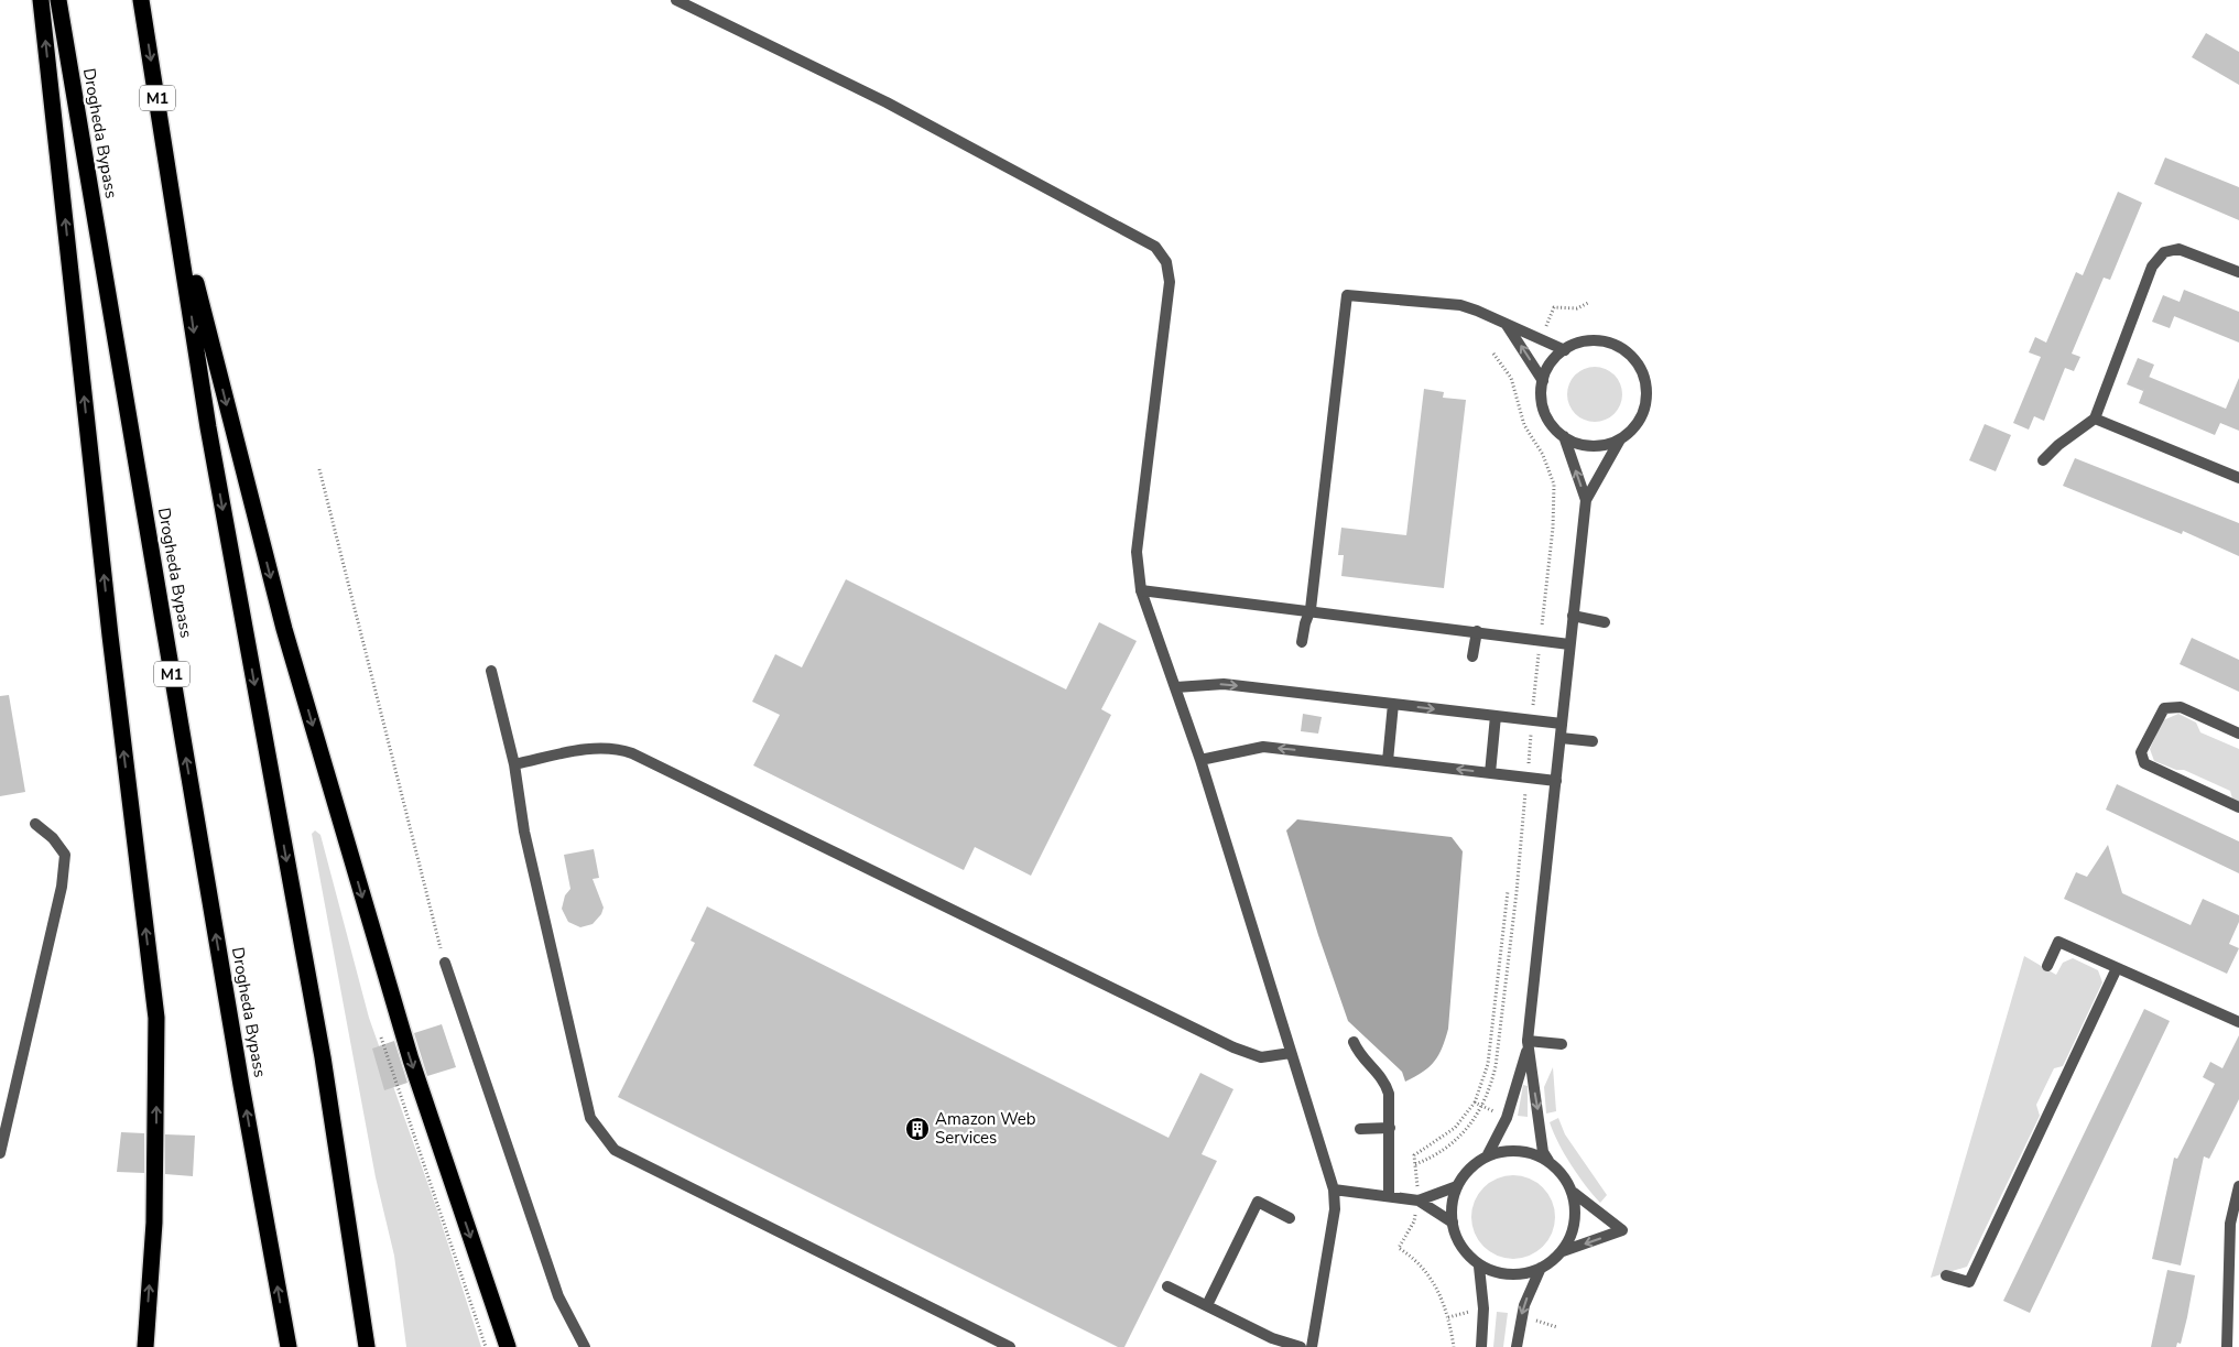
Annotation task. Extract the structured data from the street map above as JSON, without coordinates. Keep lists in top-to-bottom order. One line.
{"streets":{"highway":["M1","Drogheda Bypass"]},"places":{"building":["Amazon Web Services"]}}
